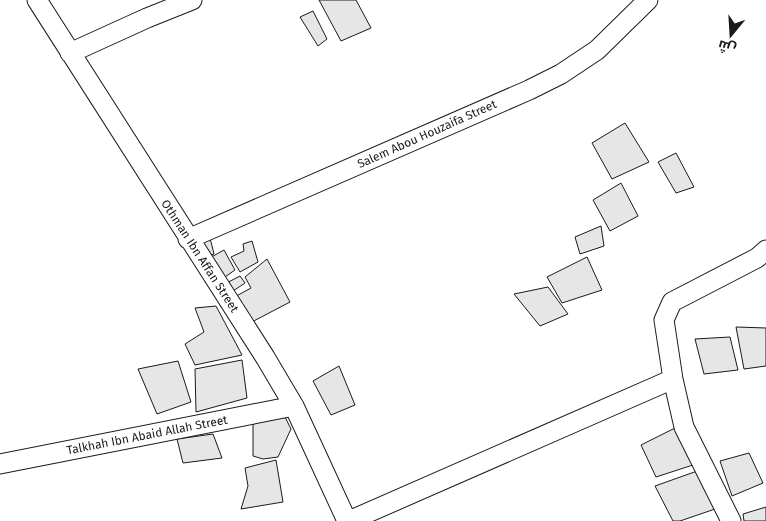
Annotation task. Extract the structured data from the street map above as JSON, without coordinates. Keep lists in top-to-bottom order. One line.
{"streets":{"street":["Salem Abou Houzaifa Street","Othman Ibn Affan Street","Talkhah Ibn Abaid Allah Street"]},"crossings":[["Salem Abou Houzaifa Street","Othman Ibn Affan Street"],["Othman Ibn Affan Street","Talkhah Ibn Abaid Allah Street"]],"north":"bottom"}
